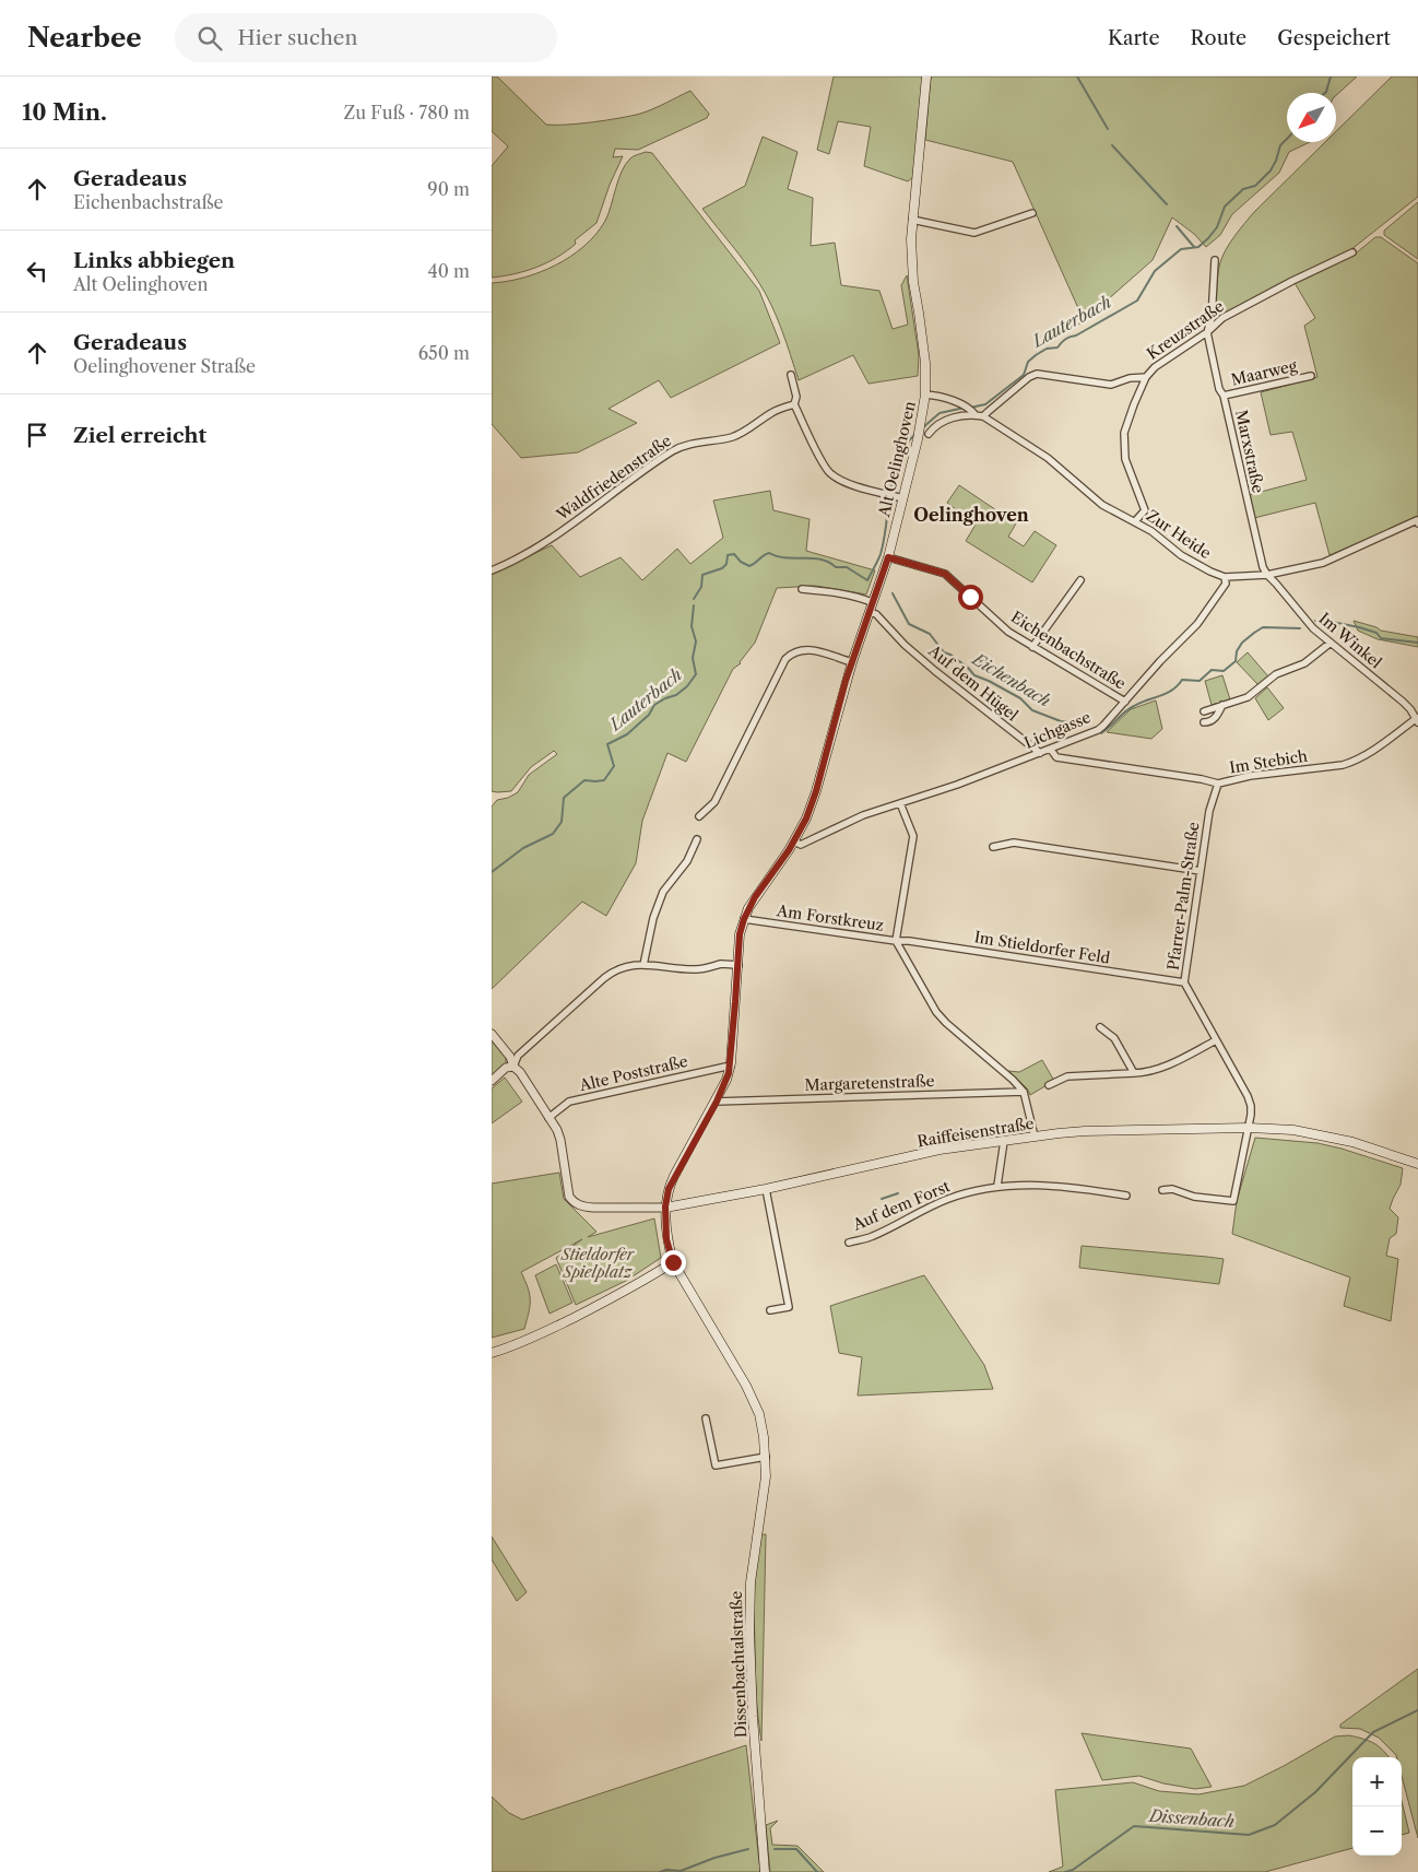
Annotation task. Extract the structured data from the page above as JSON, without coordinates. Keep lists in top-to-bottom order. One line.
{"streets":{"main road":["Alt Oelinghoven","Raiffeisenstraße","Dissenbachtalstraße"],"street":["Kreuzstraße","Maarweg","Marxstraße","Waldfriedenstraße","Zur Heide","Im Winkel","Eichenbachstraße","Auf dem Hügel","Lichgasse","Im Stebich","Pfarrer-Palm-Straße","Am Forstkreuz","Im Stieldorfer Feld","Alte Poststraße","Margaretenstraße","Auf dem Forst"]},"crossings":[["Kreuzstraße","Marxstraße"],["Kreuzstraße","Zur Heide"],["Maarweg","Marxstraße"],["Marxstraße","Zur Heide"],["Marxstraße","Im Winkel"],["Alt Oelinghoven","Zur Heide"],["Alt Oelinghoven","Eichenbachstraße"],["Alt Oelinghoven","Auf dem Hügel"],["Alt Oelinghoven","Lichgasse"],["Alt Oelinghoven","Am Forstkreuz"],["Alt Oelinghoven","Dissenbachtalstraße"],["Zur Heide","Im Winkel"],["Zur Heide","Lichgasse"],["Im Winkel","Im Stebich"],["Eichenbachstraße","Lichgasse"],["Auf dem Hügel","Lichgasse"],["Lichgasse","Im Stebich"],["Im Stebich","Pfarrer-Palm-Straße"],["Pfarrer-Palm-Straße","Im Stieldorfer Feld"],["Pfarrer-Palm-Straße","Raiffeisenstraße"],["Am Forstkreuz","Im Stieldorfer Feld"],["Am Forstkreuz","Margaretenstraße"],["Am Forstkreuz","Dissenbachtalstraße"],["Alte Poststraße","Dissenbachtalstraße"],["Margaretenstraße","Dissenbachtalstraße"],["Raiffeisenstraße","Dissenbachtalstraße"]],"districts":["Oelinghoven"],"water":["Lauterbach","Eichenbach","Dissenbach"],"parks":["Stieldorfer Spielplatz"],"north":"bottom left","page":{"header":"Nearbee","search":"Hier suchen","nav":["Karte","Route","Gespeichert"],"heading":["10 Min.","Zu Fuß · 780 m"],"list":[["Geradeaus","Eichenbachstraße","90 m"],["Links abbiegen","Alt Oelinghoven","40 m"],["Geradeaus","Oelinghovener Straße","650 m"],"Ziel erreicht"],"map_buttons":["+","−"]}}
